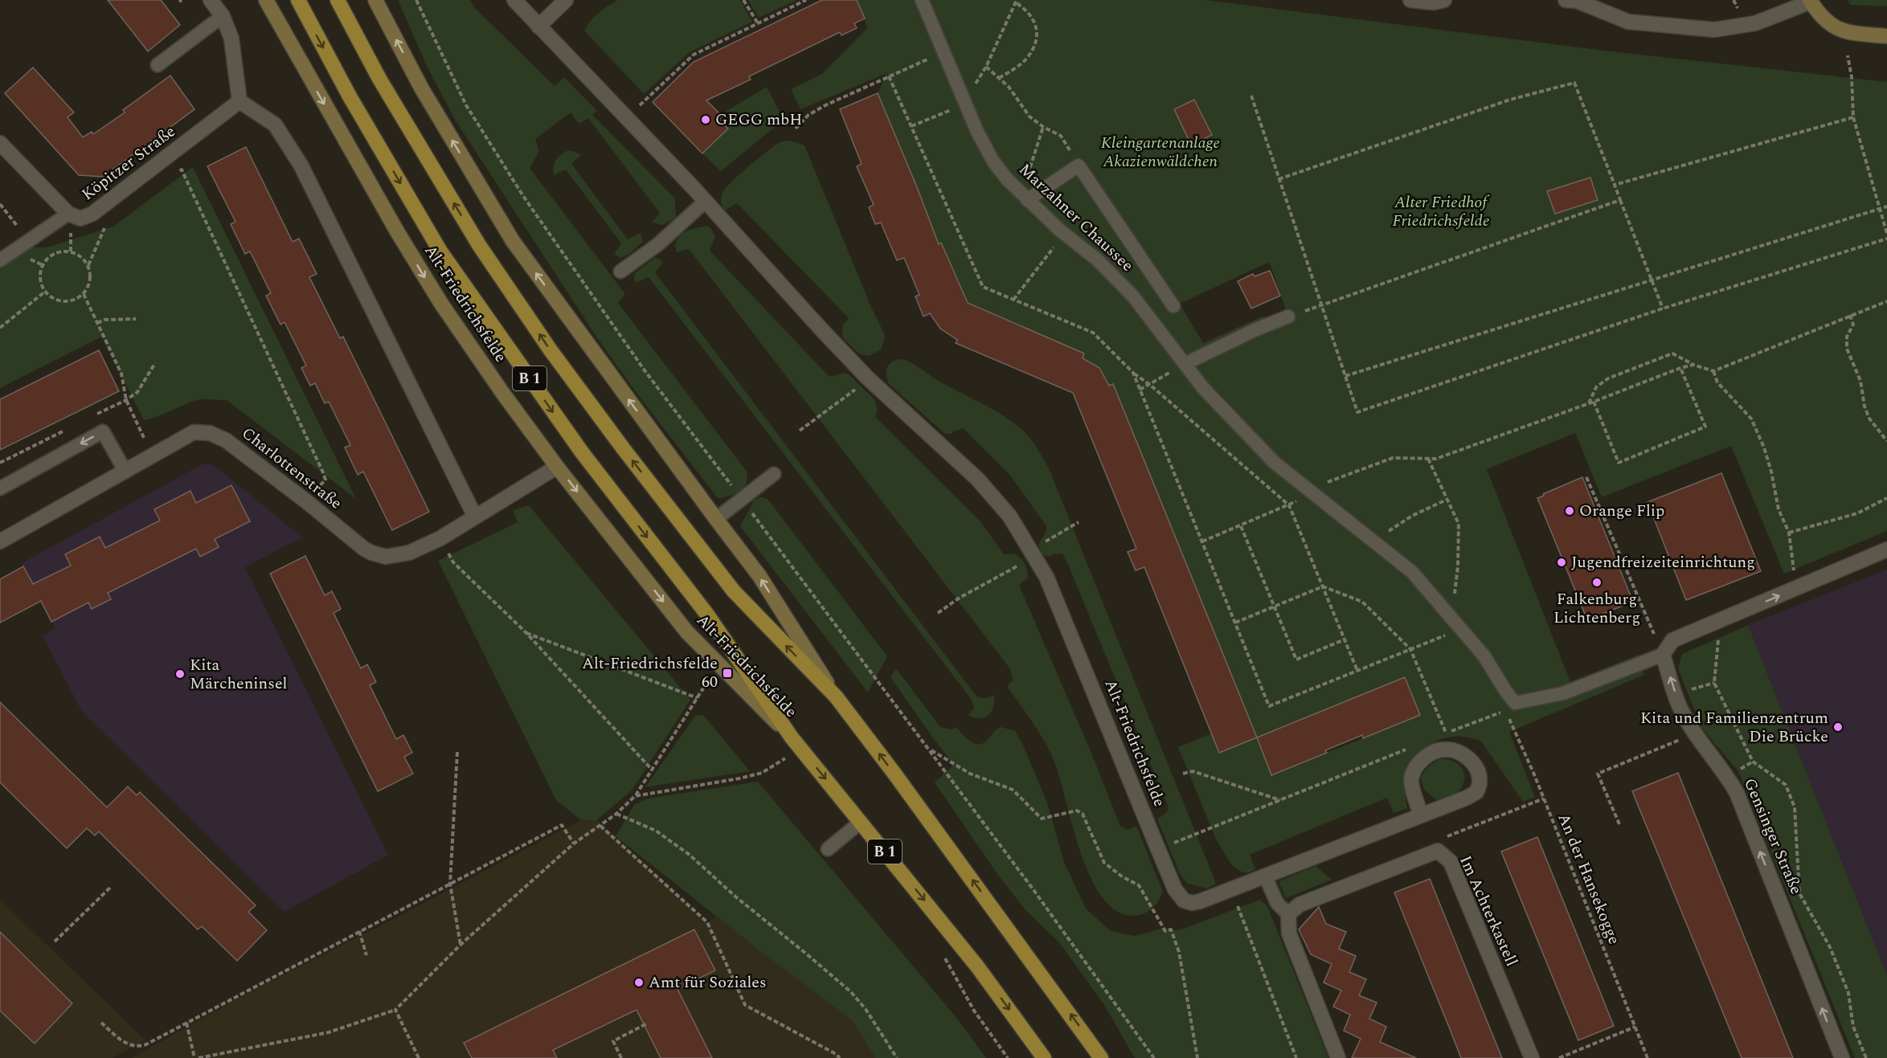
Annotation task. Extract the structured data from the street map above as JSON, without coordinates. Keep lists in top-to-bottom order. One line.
{"streets":{"main road":["Alt-Friedrichsfelde","B 1"],"street":["Köpitzer Straße","Charlottenstraße","Gensinger Straße","Im Achterkastell"],"lane":["Marzahner Chaussee"],"path":["An der Hansekogge"]},"crossings":[["Marzahner Chaussee","An der Hansekogge"],["Alt-Friedrichsfelde","B 1"],["Alt-Friedrichsfelde","Charlottenstraße"]],"one_way":["Gensinger Straße"],"parks":["Kleingartenanlage Akazienwäldchen","Alter Friedhof Friedrichsfelde"],"places":{"other":["GEGG mbH","Orange Flip","Jugendfreizeiteinrichtung","Falkenburg Lichtenberg","Kita Märcheninsel","Kita und Familienzentrum Die Brücke","Amt für Soziales"],"transit":["Alt-Friedrichsfelde 60"]}}
